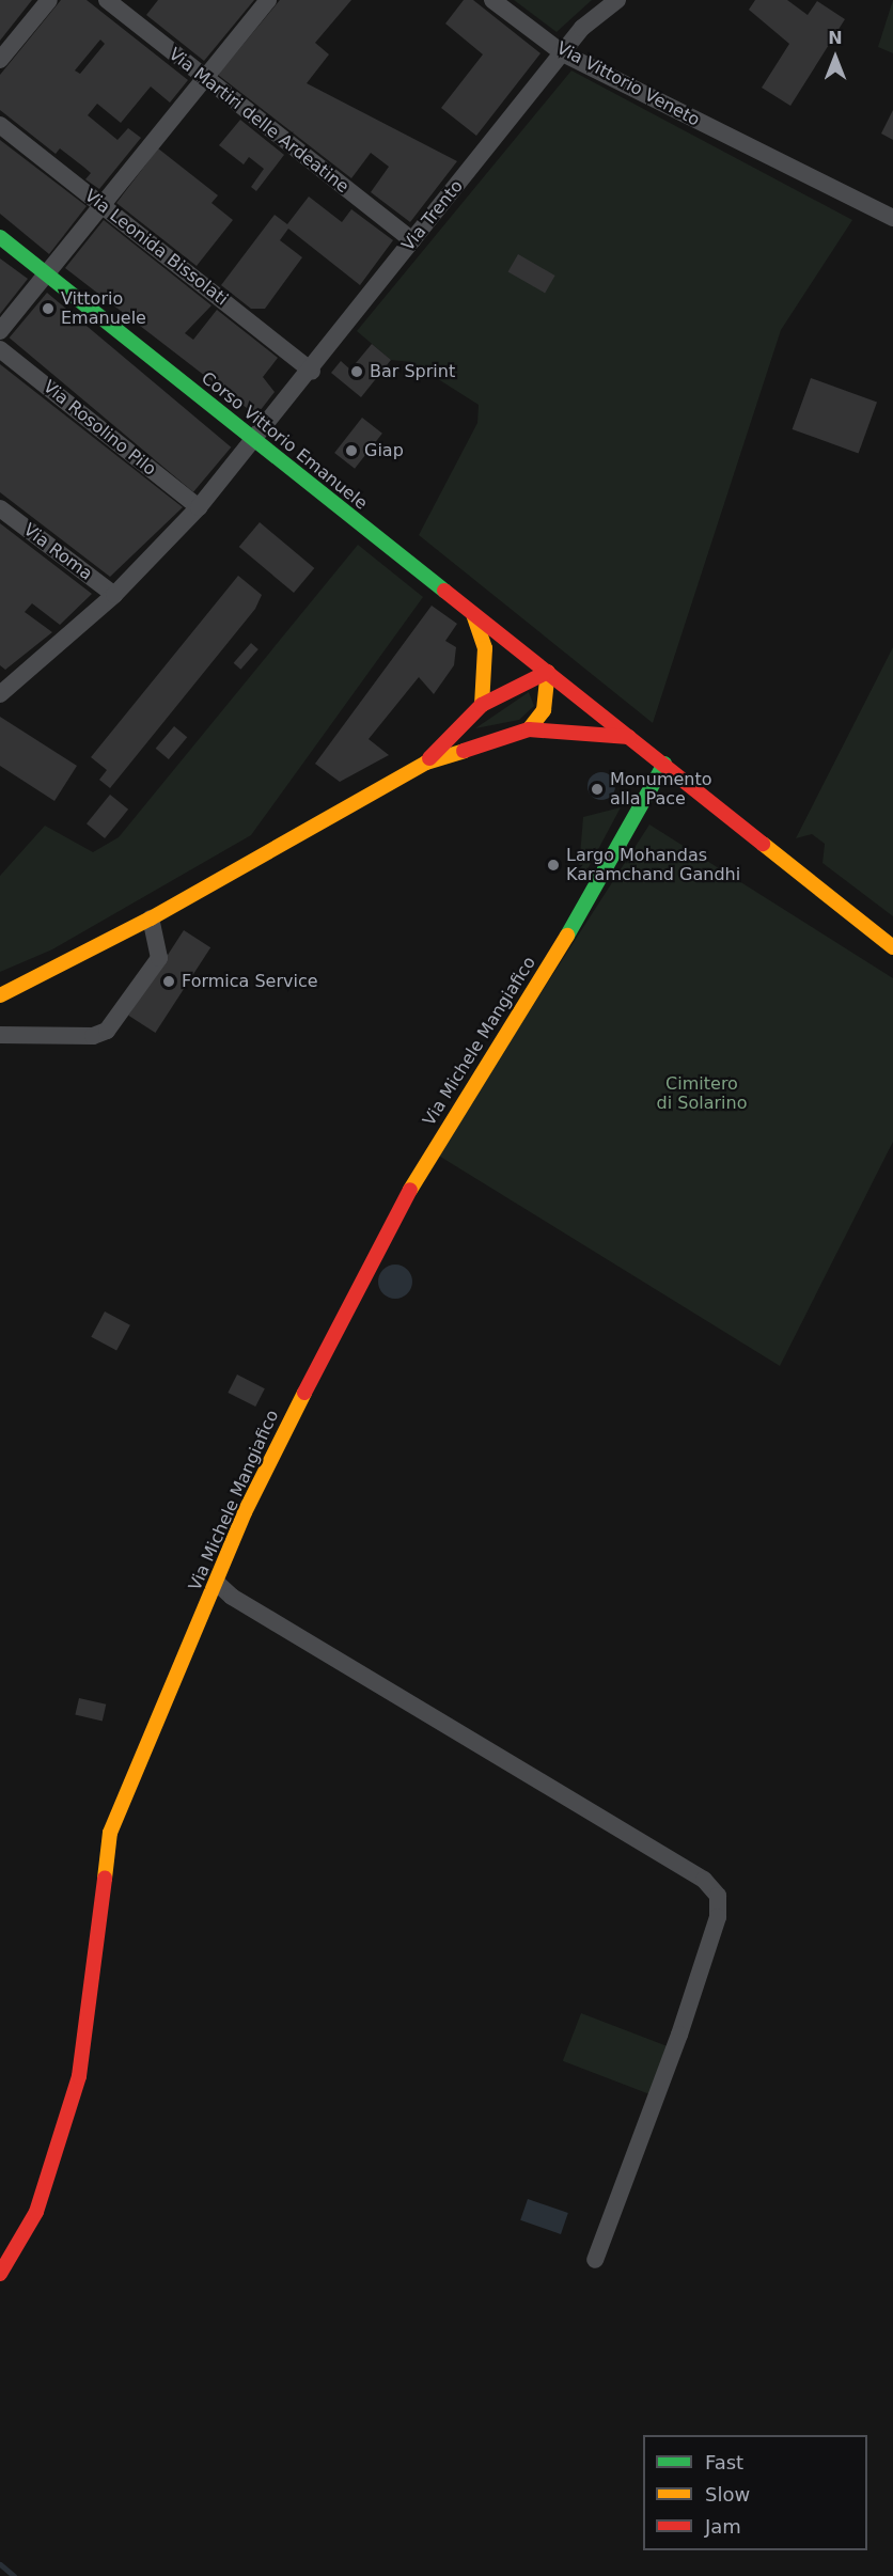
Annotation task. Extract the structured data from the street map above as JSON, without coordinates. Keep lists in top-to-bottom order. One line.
{"streets":{"street":["Via Vittorio Veneto","Via Martiri delle Ardeatine","Via Trento","Via Leonida Bissolati","Via Rosolino Pilo","Corso Vittorio Emanuele","Via Roma","Via Michele Mangiafico"]},"crossings":[["Via Vittorio Veneto","Via Trento"],["Via Martiri delle Ardeatine","Via Trento"],["Via Trento","Via Leonida Bissolati"],["Via Trento","Via Rosolino Pilo"],["Via Trento","Corso Vittorio Emanuele"],["Via Trento","Via Roma"],["Corso Vittorio Emanuele","Via Michele Mangiafico"]],"parks":["Cimitero di Solarino"],"places":["Vittorio Emanuele","Bar Sprint","Giap","Monumento alla Pace","Largo Mohandas Karamchand Gandhi","Formica Service"],"legend":["Fast","Slow","Jam"],"north":"top"}
